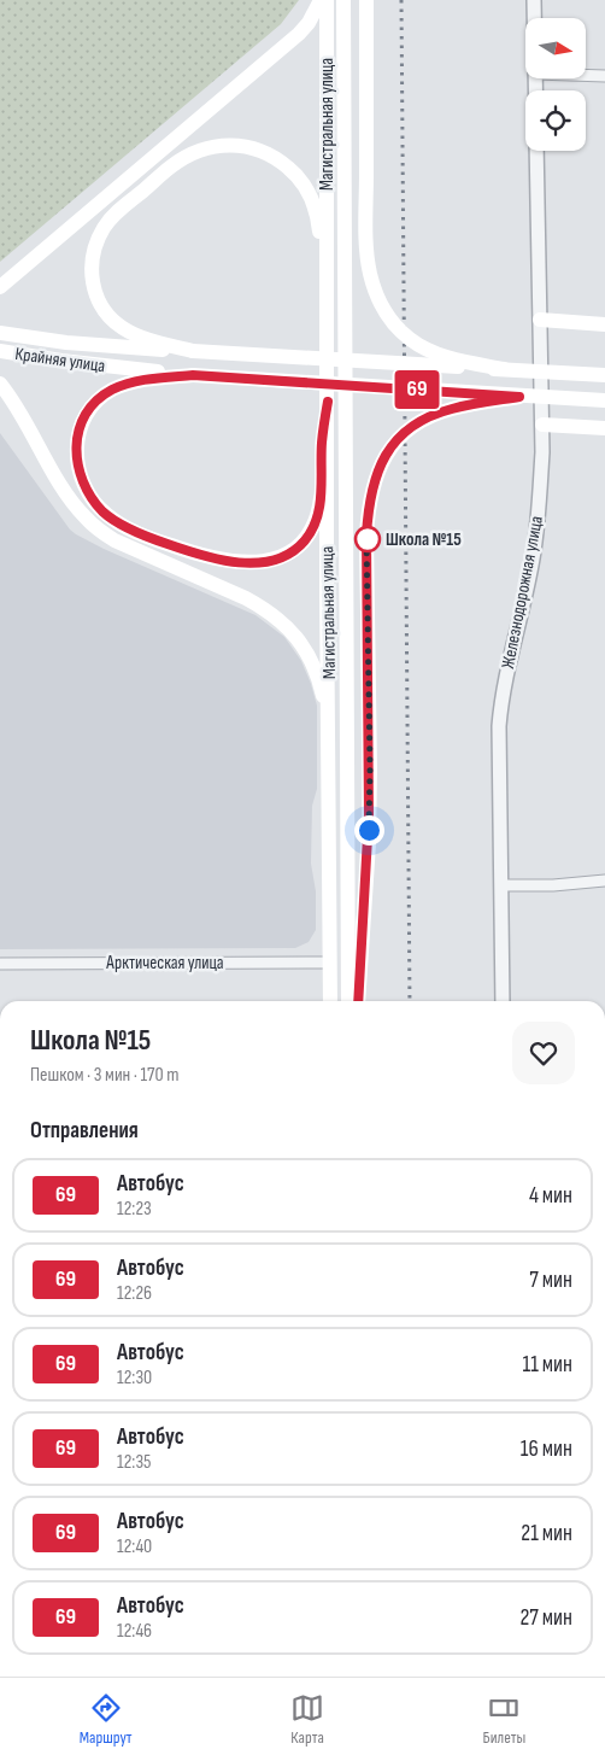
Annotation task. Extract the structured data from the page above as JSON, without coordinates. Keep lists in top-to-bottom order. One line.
{"streets":{"main road":["Магистральная улица","Крайняя улица"],"street":["Железнодорожная улица","Арктическая улица"]},"crossings":[["Магистральная улица","Арктическая улица"]],"places":["Школа №15"],"lines":["bus line 69"],"north":"right","page":{"on_map":"69","heading":[["Школа №15","Пешком · 3 мин · 170 m"],"Отправления"],"list":[{"mark":"69","name":"Автобус","note":"12:23","value":"4 мин"},{"mark":"69","name":"Автобус","note":"12:26","value":"7 мин"},{"mark":"69","name":"Автобус","note":"12:30","value":"11 мин"},{"mark":"69","name":"Автобус","note":"12:35","value":"16 мин"},{"mark":"69","name":"Автобус","note":"12:40","value":"21 мин"},{"mark":"69","name":"Автобус","note":"12:46","value":"27 мин"}],"tabs":["Маршрут","Карта","Билеты"]}}
